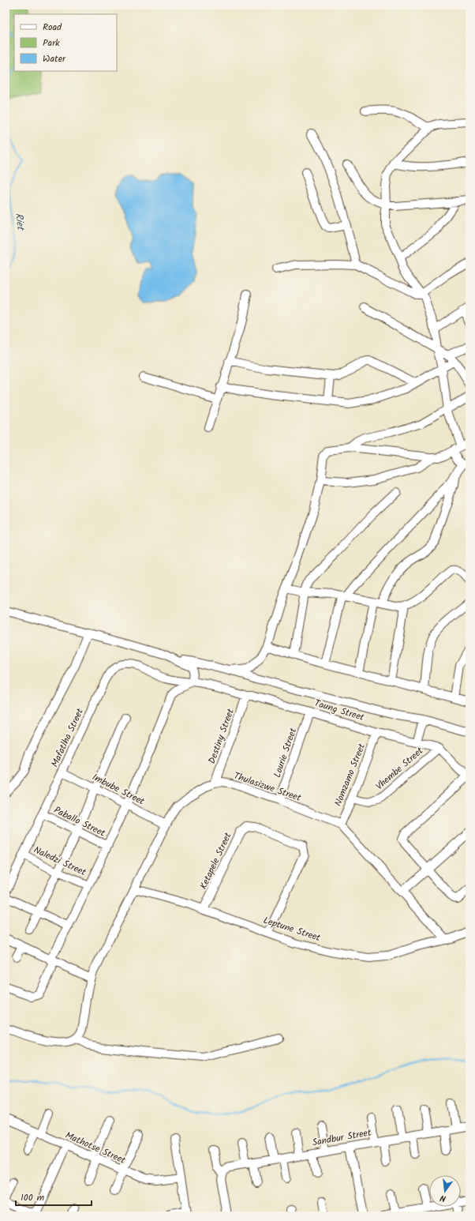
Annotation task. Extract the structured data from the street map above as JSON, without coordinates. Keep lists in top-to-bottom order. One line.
{"streets":{"street":["Taung Street","Destiny Street","Mafatlha Street","Lourie Street","Vhembe Street","Nomzamo Street","Thulasizwe Street","Imbube Street","Paballo Street","Naledzi Street","Ketapele Street","Leptune Street","Sandbur Street","Mathotse Street"]},"crossings":[["Taung Street","Destiny Street"],["Taung Street","Mafatlha Street"],["Taung Street","Lourie Street"],["Taung Street","Vhembe Street"],["Taung Street","Nomzamo Street"],["Taung Street","Paballo Street"],["Destiny Street","Thulasizwe Street"],["Mafatlha Street","Imbube Street"],["Mafatlha Street","Paballo Street"],["Mafatlha Street","Naledzi Street"],["Lourie Street","Thulasizwe Street"],["Vhembe Street","Nomzamo Street"],["Nomzamo Street","Thulasizwe Street"],["Thulasizwe Street","Imbube Street"],["Thulasizwe Street","Leptune Street"],["Imbube Street","Paballo Street"],["Paballo Street","Naledzi Street"],["Ketapele Street","Leptune Street"]],"water":["Riet"],"legend":["Road","Park","Water"],"scale_bar":"100 m","north":"bottom"}
